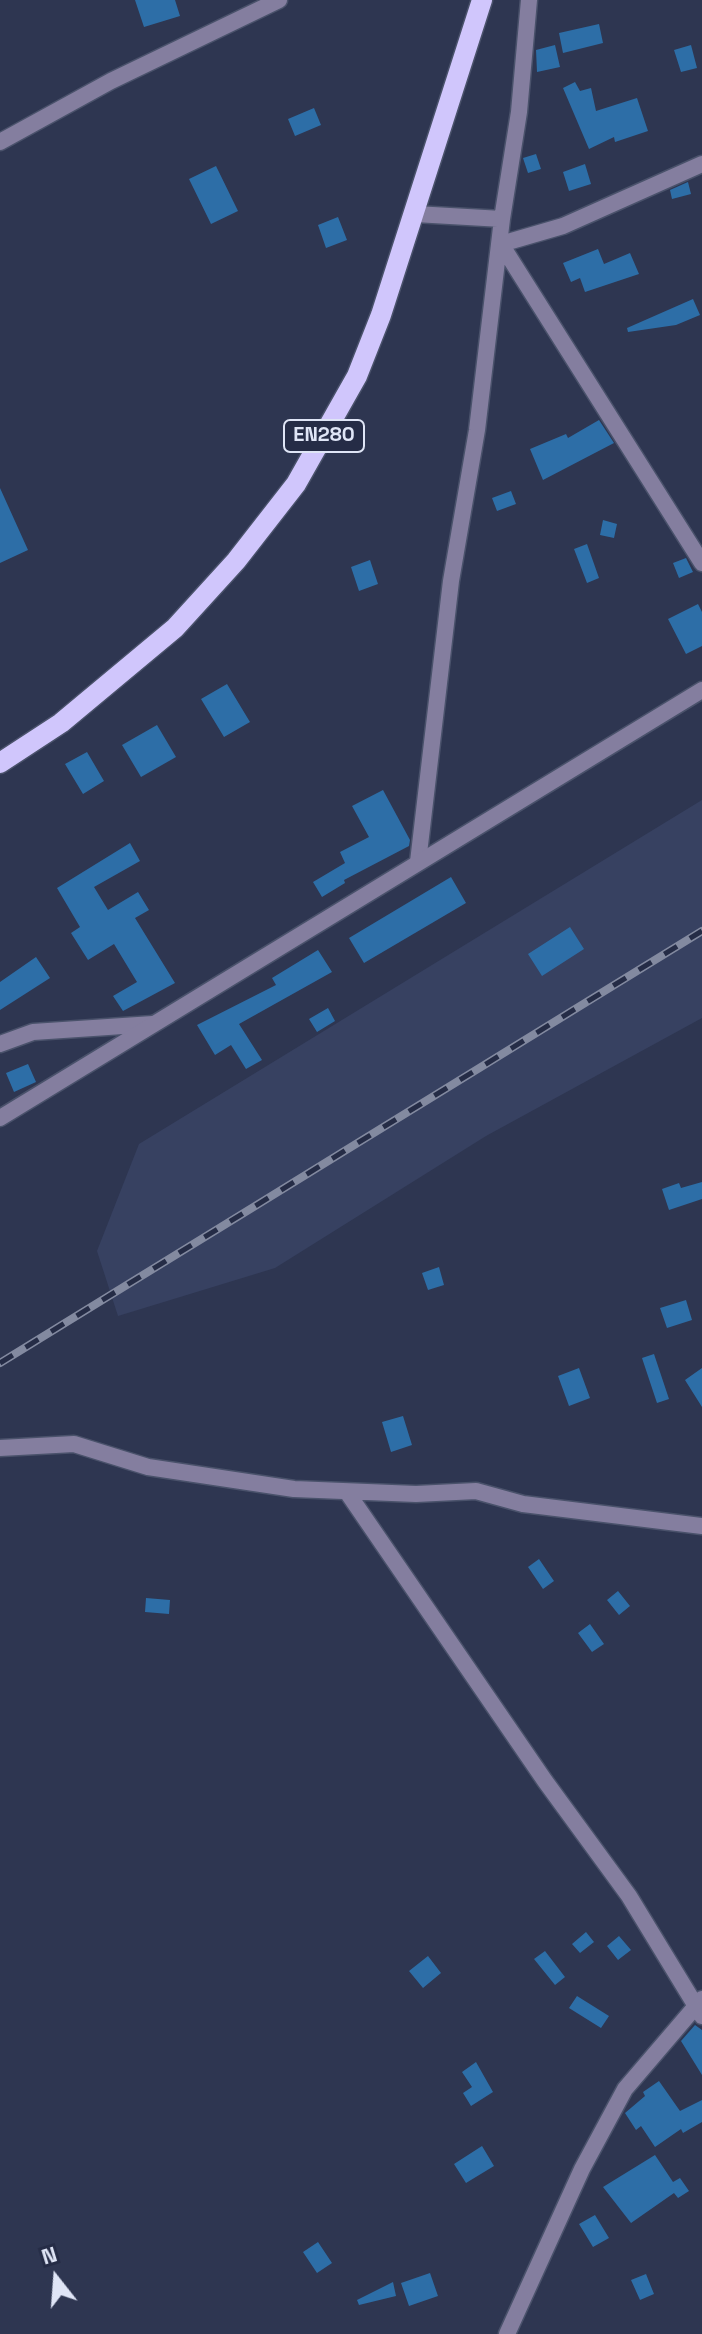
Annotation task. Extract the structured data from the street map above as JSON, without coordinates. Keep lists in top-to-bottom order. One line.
{"streets":{"main road":["EN280"]},"north":"top"}
